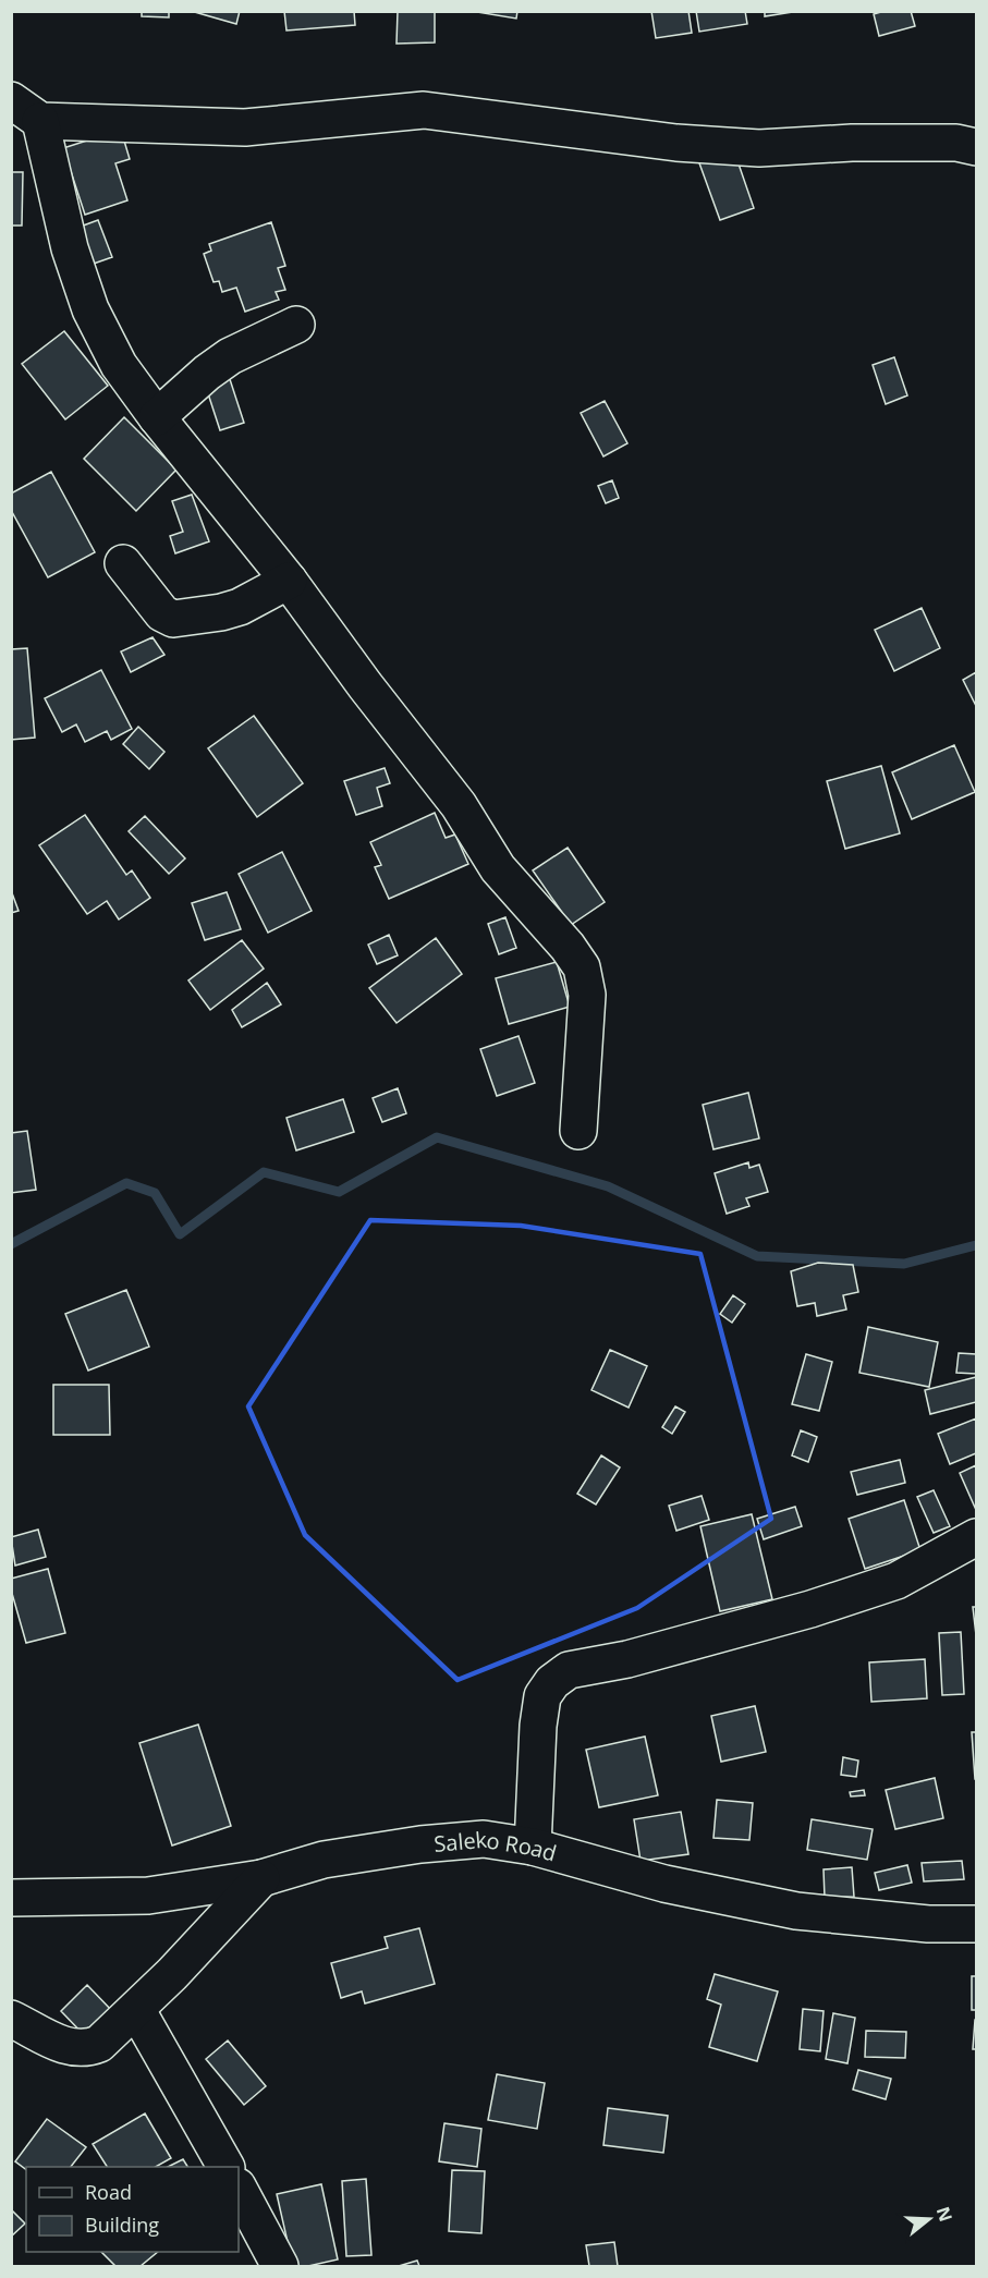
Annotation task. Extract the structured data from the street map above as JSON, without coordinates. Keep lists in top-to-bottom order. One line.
{"streets":{"street":["Saleko Road"]},"legend":["Road","Building"],"north":"right"}
